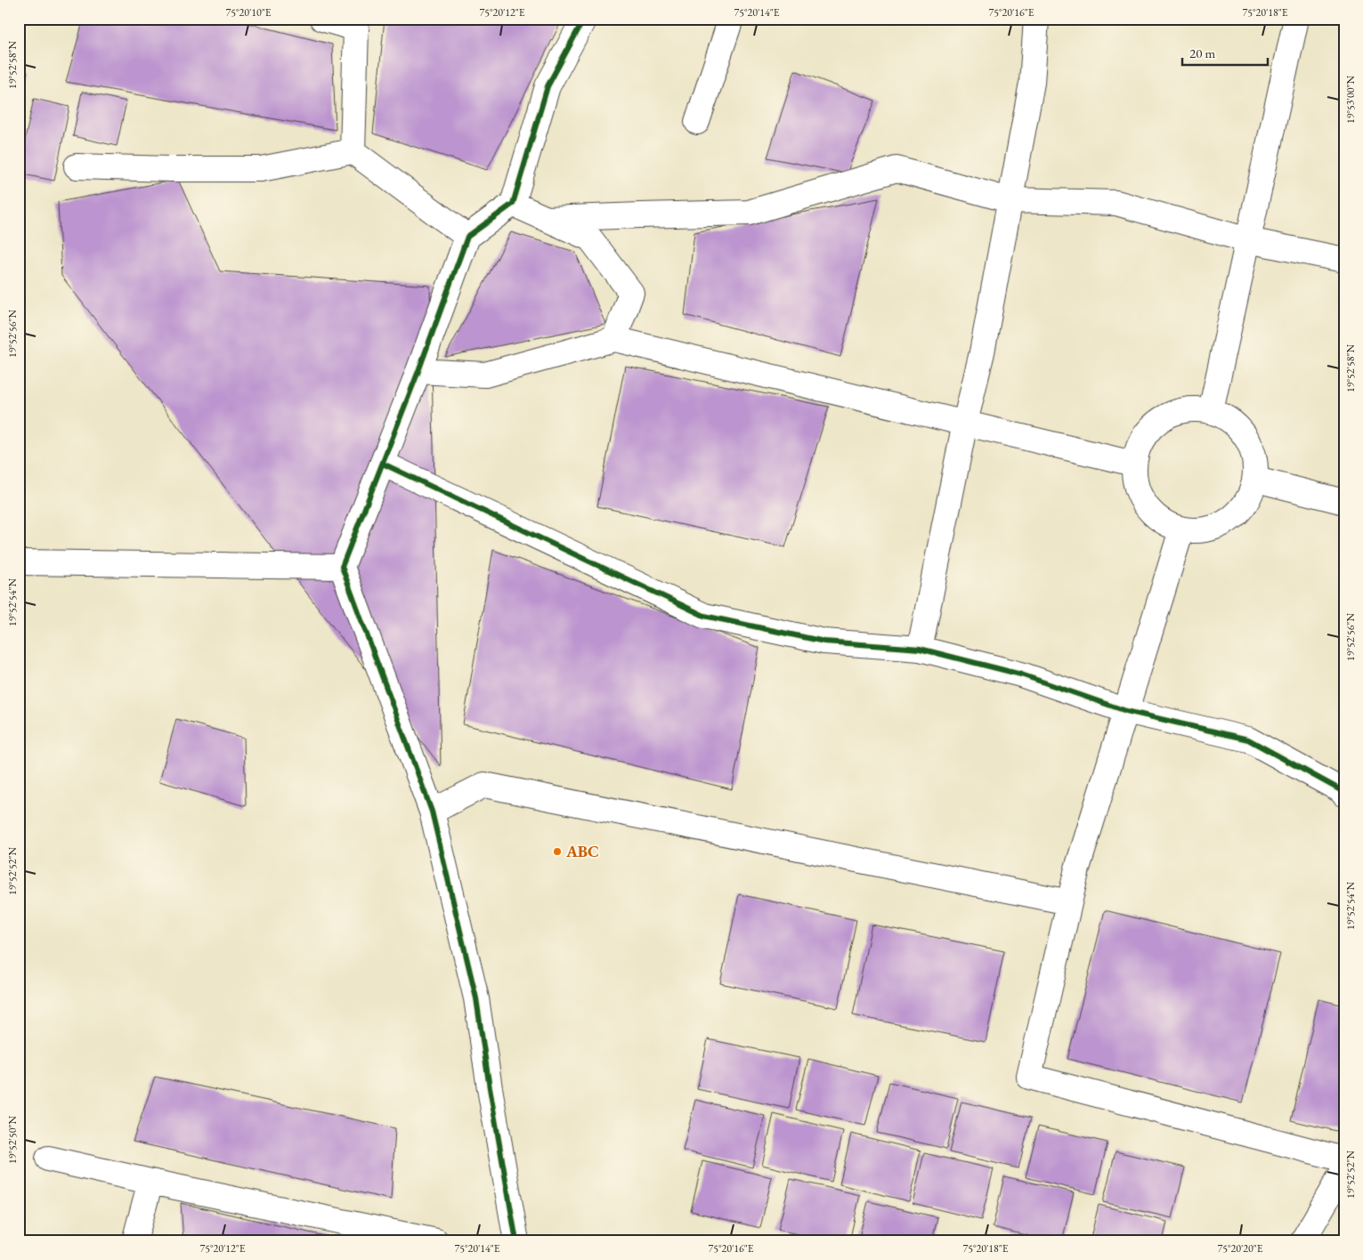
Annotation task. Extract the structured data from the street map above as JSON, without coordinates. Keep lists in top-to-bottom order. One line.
{"places":["ABC"],"scale_bar":"20 m","coordinates":["75°20'10\"E","75°20'12\"E","75°20'14\"E","75°20'16\"E","75°20'18\"E","19°52'58\"N","19°53'00\"N","19°52'56\"N","19°52'54\"N","19°52'52\"N","19°52'50\"N","75°20'20\"E"]}
